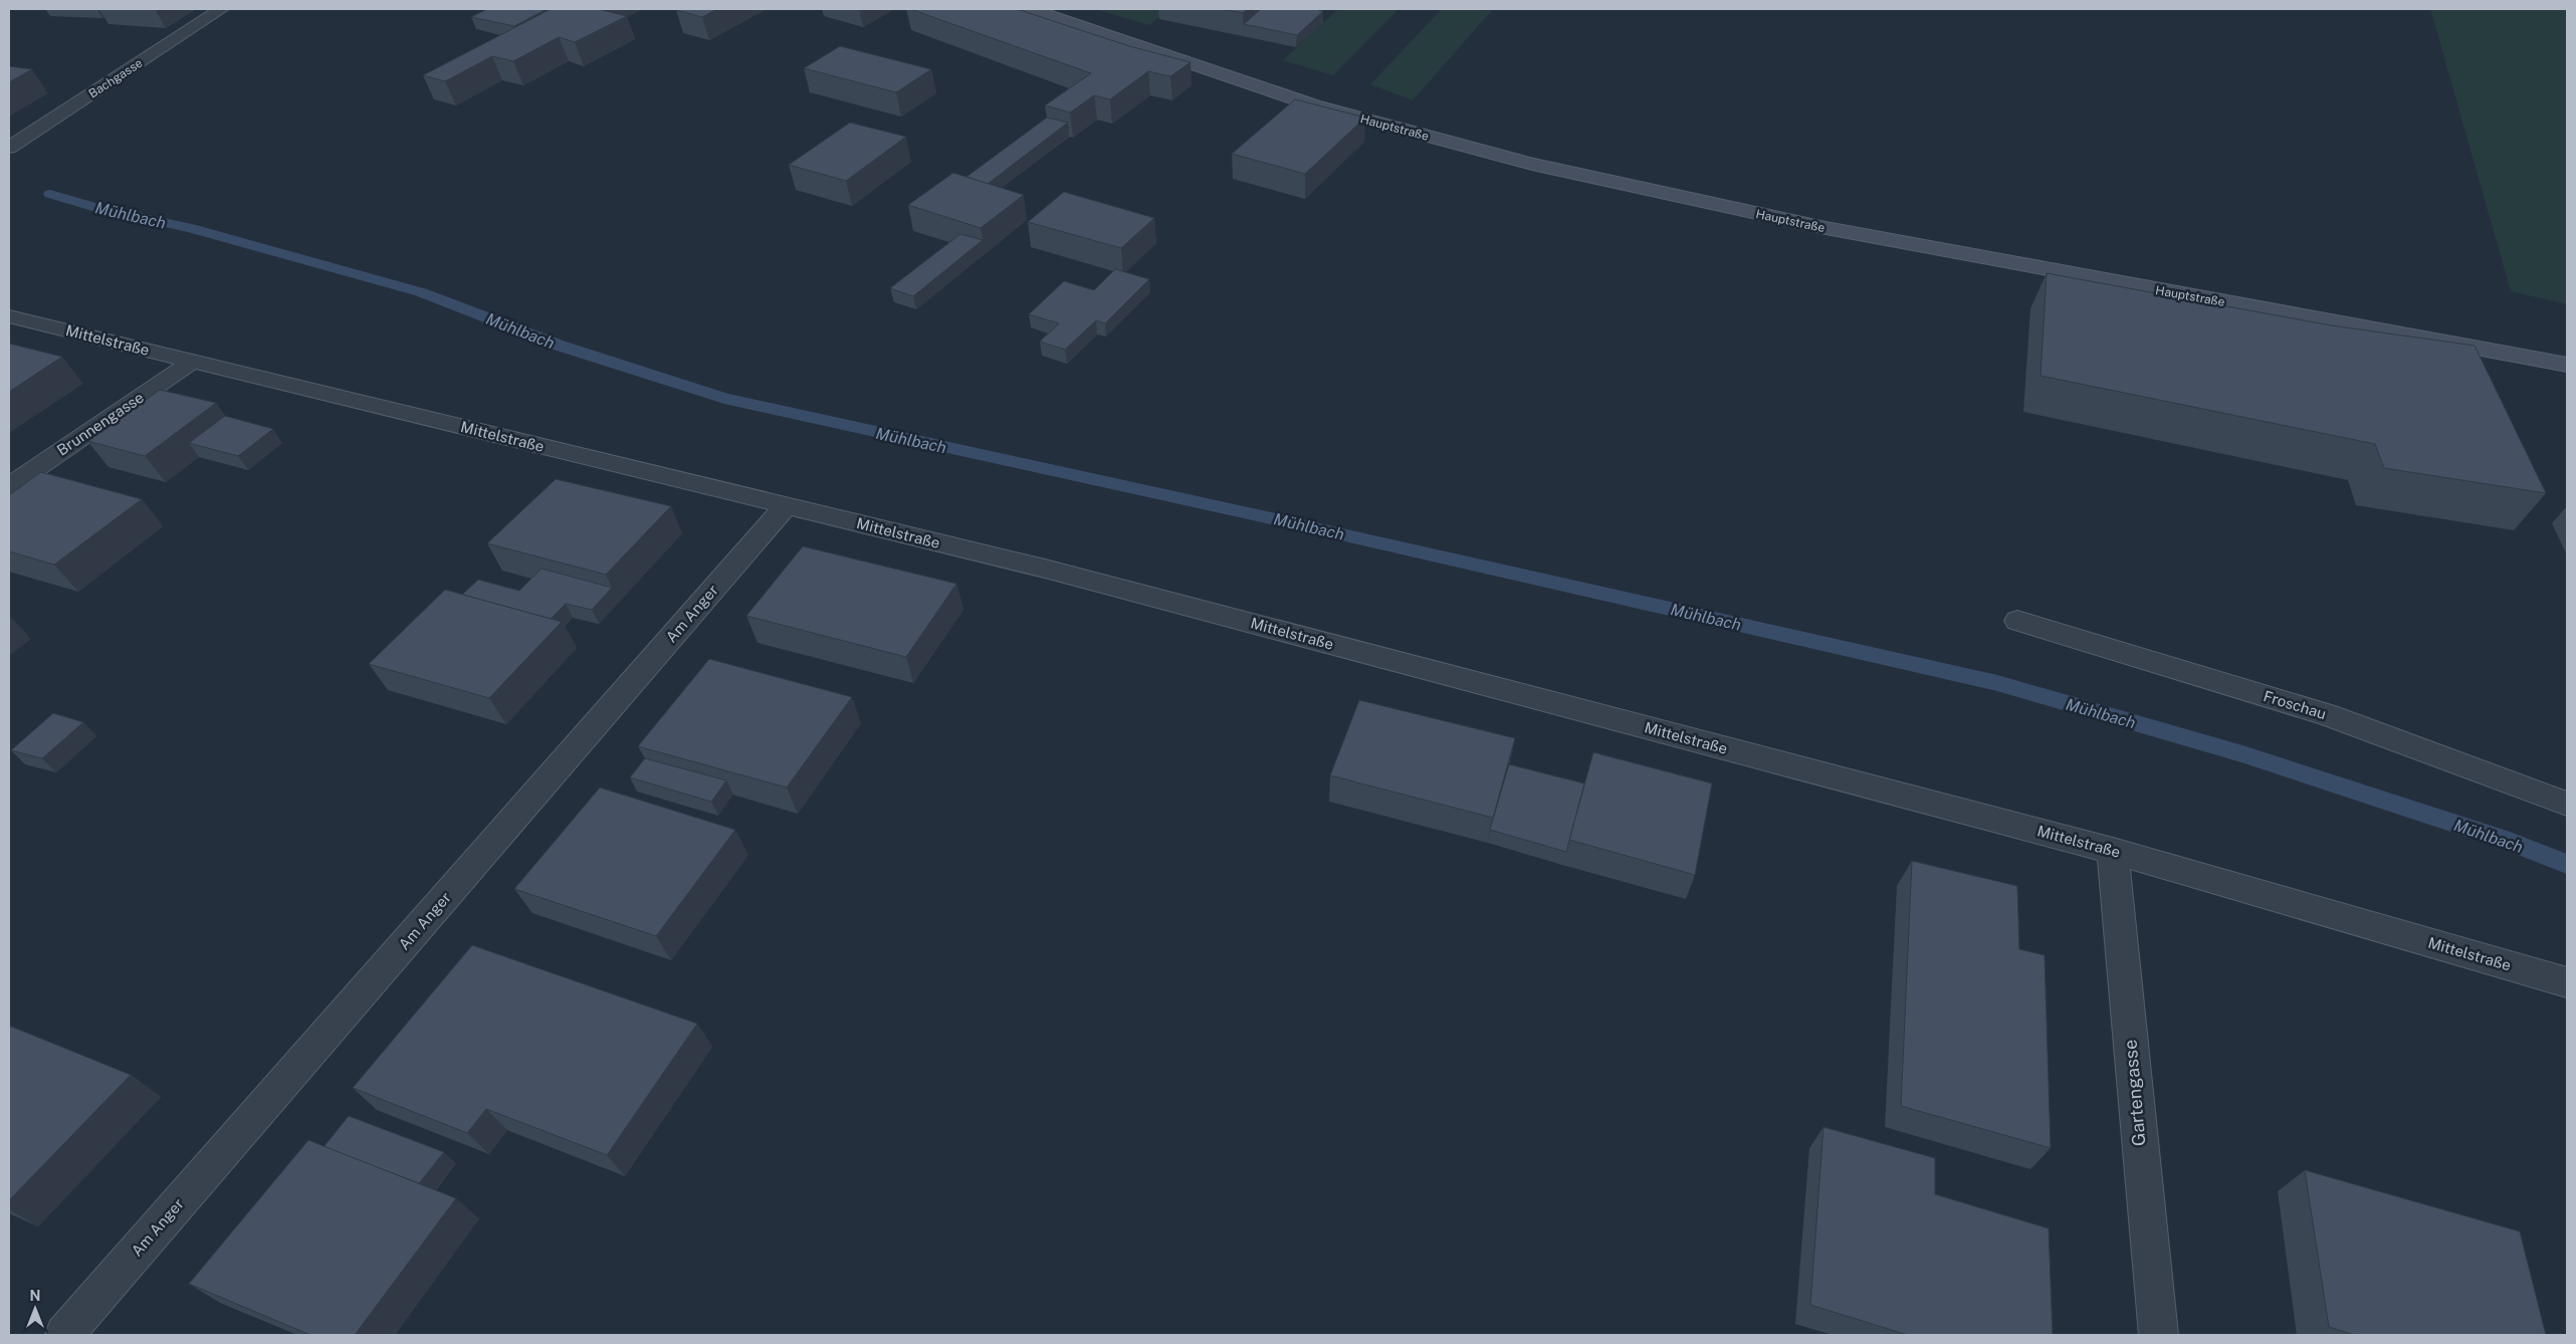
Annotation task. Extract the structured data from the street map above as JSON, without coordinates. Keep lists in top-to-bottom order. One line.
{"streets":{"main road":["Hauptstraße"],"street":["Bachgasse","Mittelstraße","Brunnengasse","Am Anger","Froschau","Gartengasse"]},"crossings":[["Mittelstraße","Brunnengasse"],["Mittelstraße","Am Anger"],["Mittelstraße","Gartengasse"]],"water":["Mühlbach"],"north":"top"}
